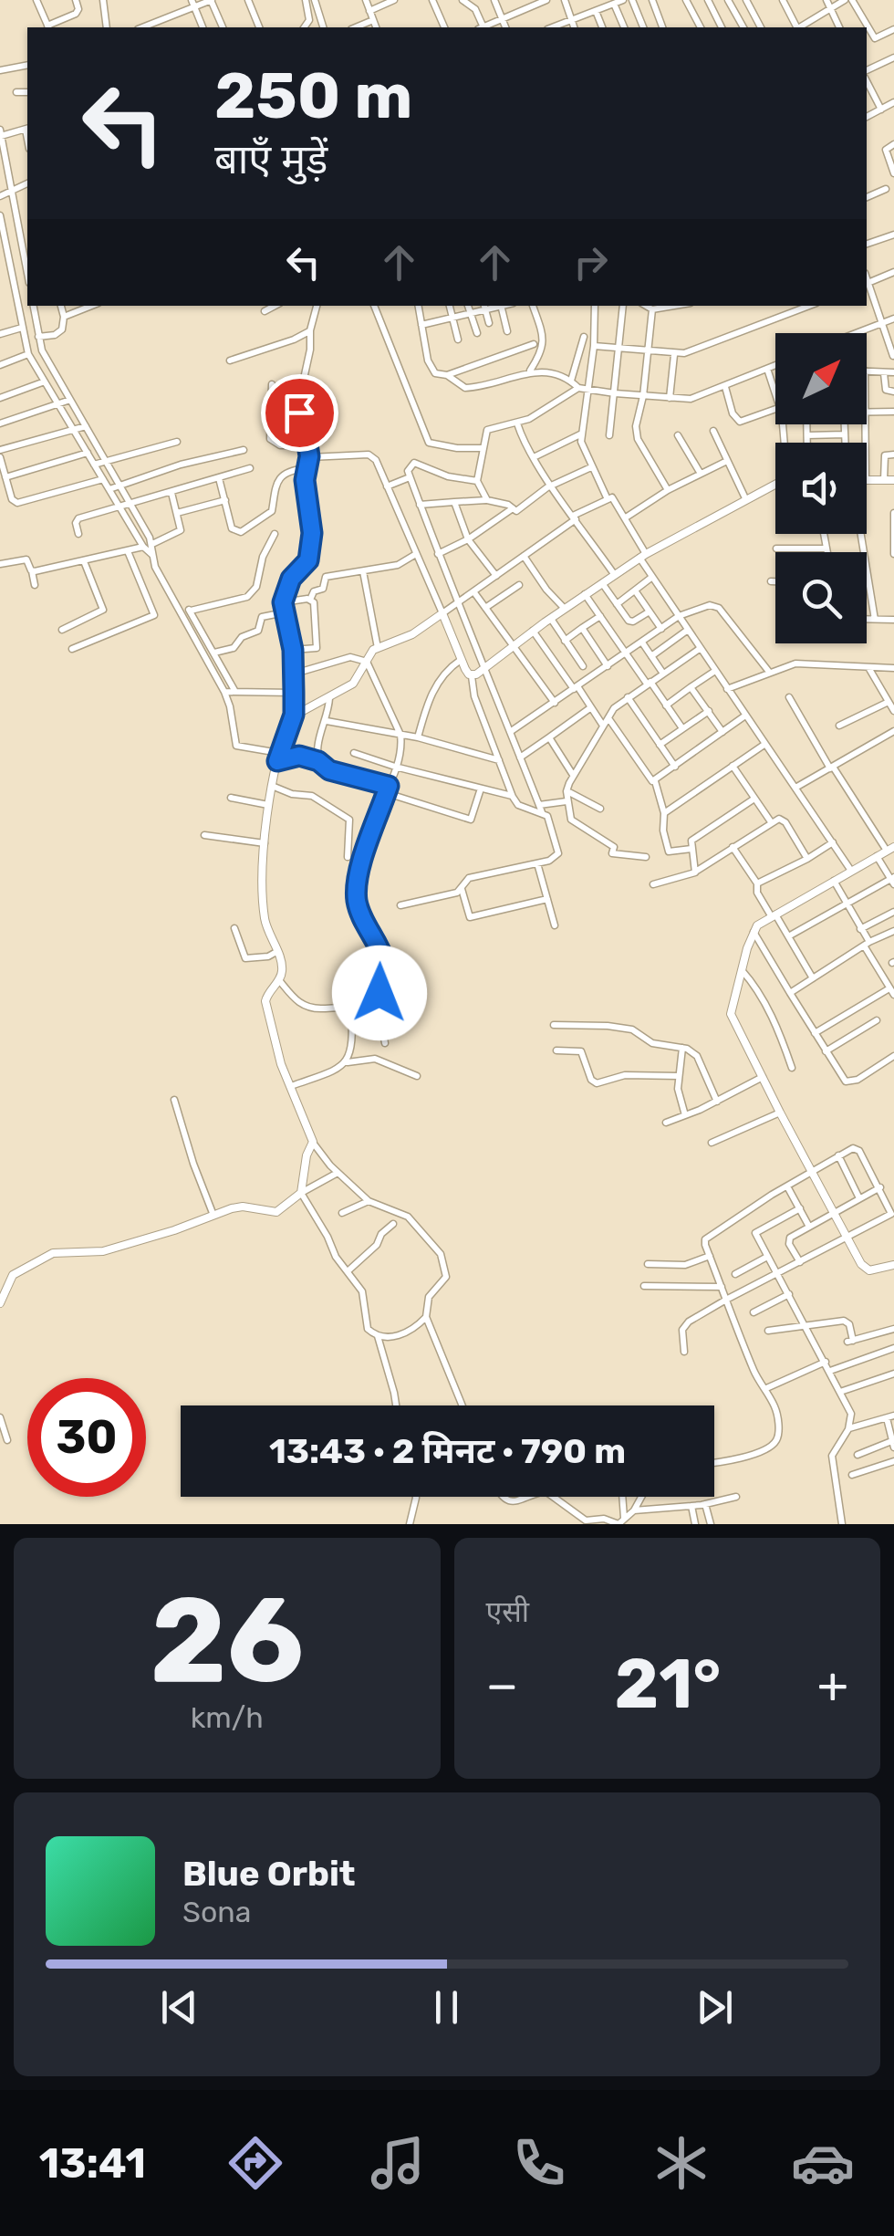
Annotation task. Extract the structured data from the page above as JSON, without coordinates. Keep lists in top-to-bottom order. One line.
{"north":"top right","page":{"turn":["250 m","बाएँ मुड़ें"],"limit":"30","trip":"13:43 · 2 मिनट · 790 m","tile":[["26","km/h"],"एसी"],"heat":["−","21°","+"],"song":["Blue Orbit","Sona"],"tabs":"13:41"}}
